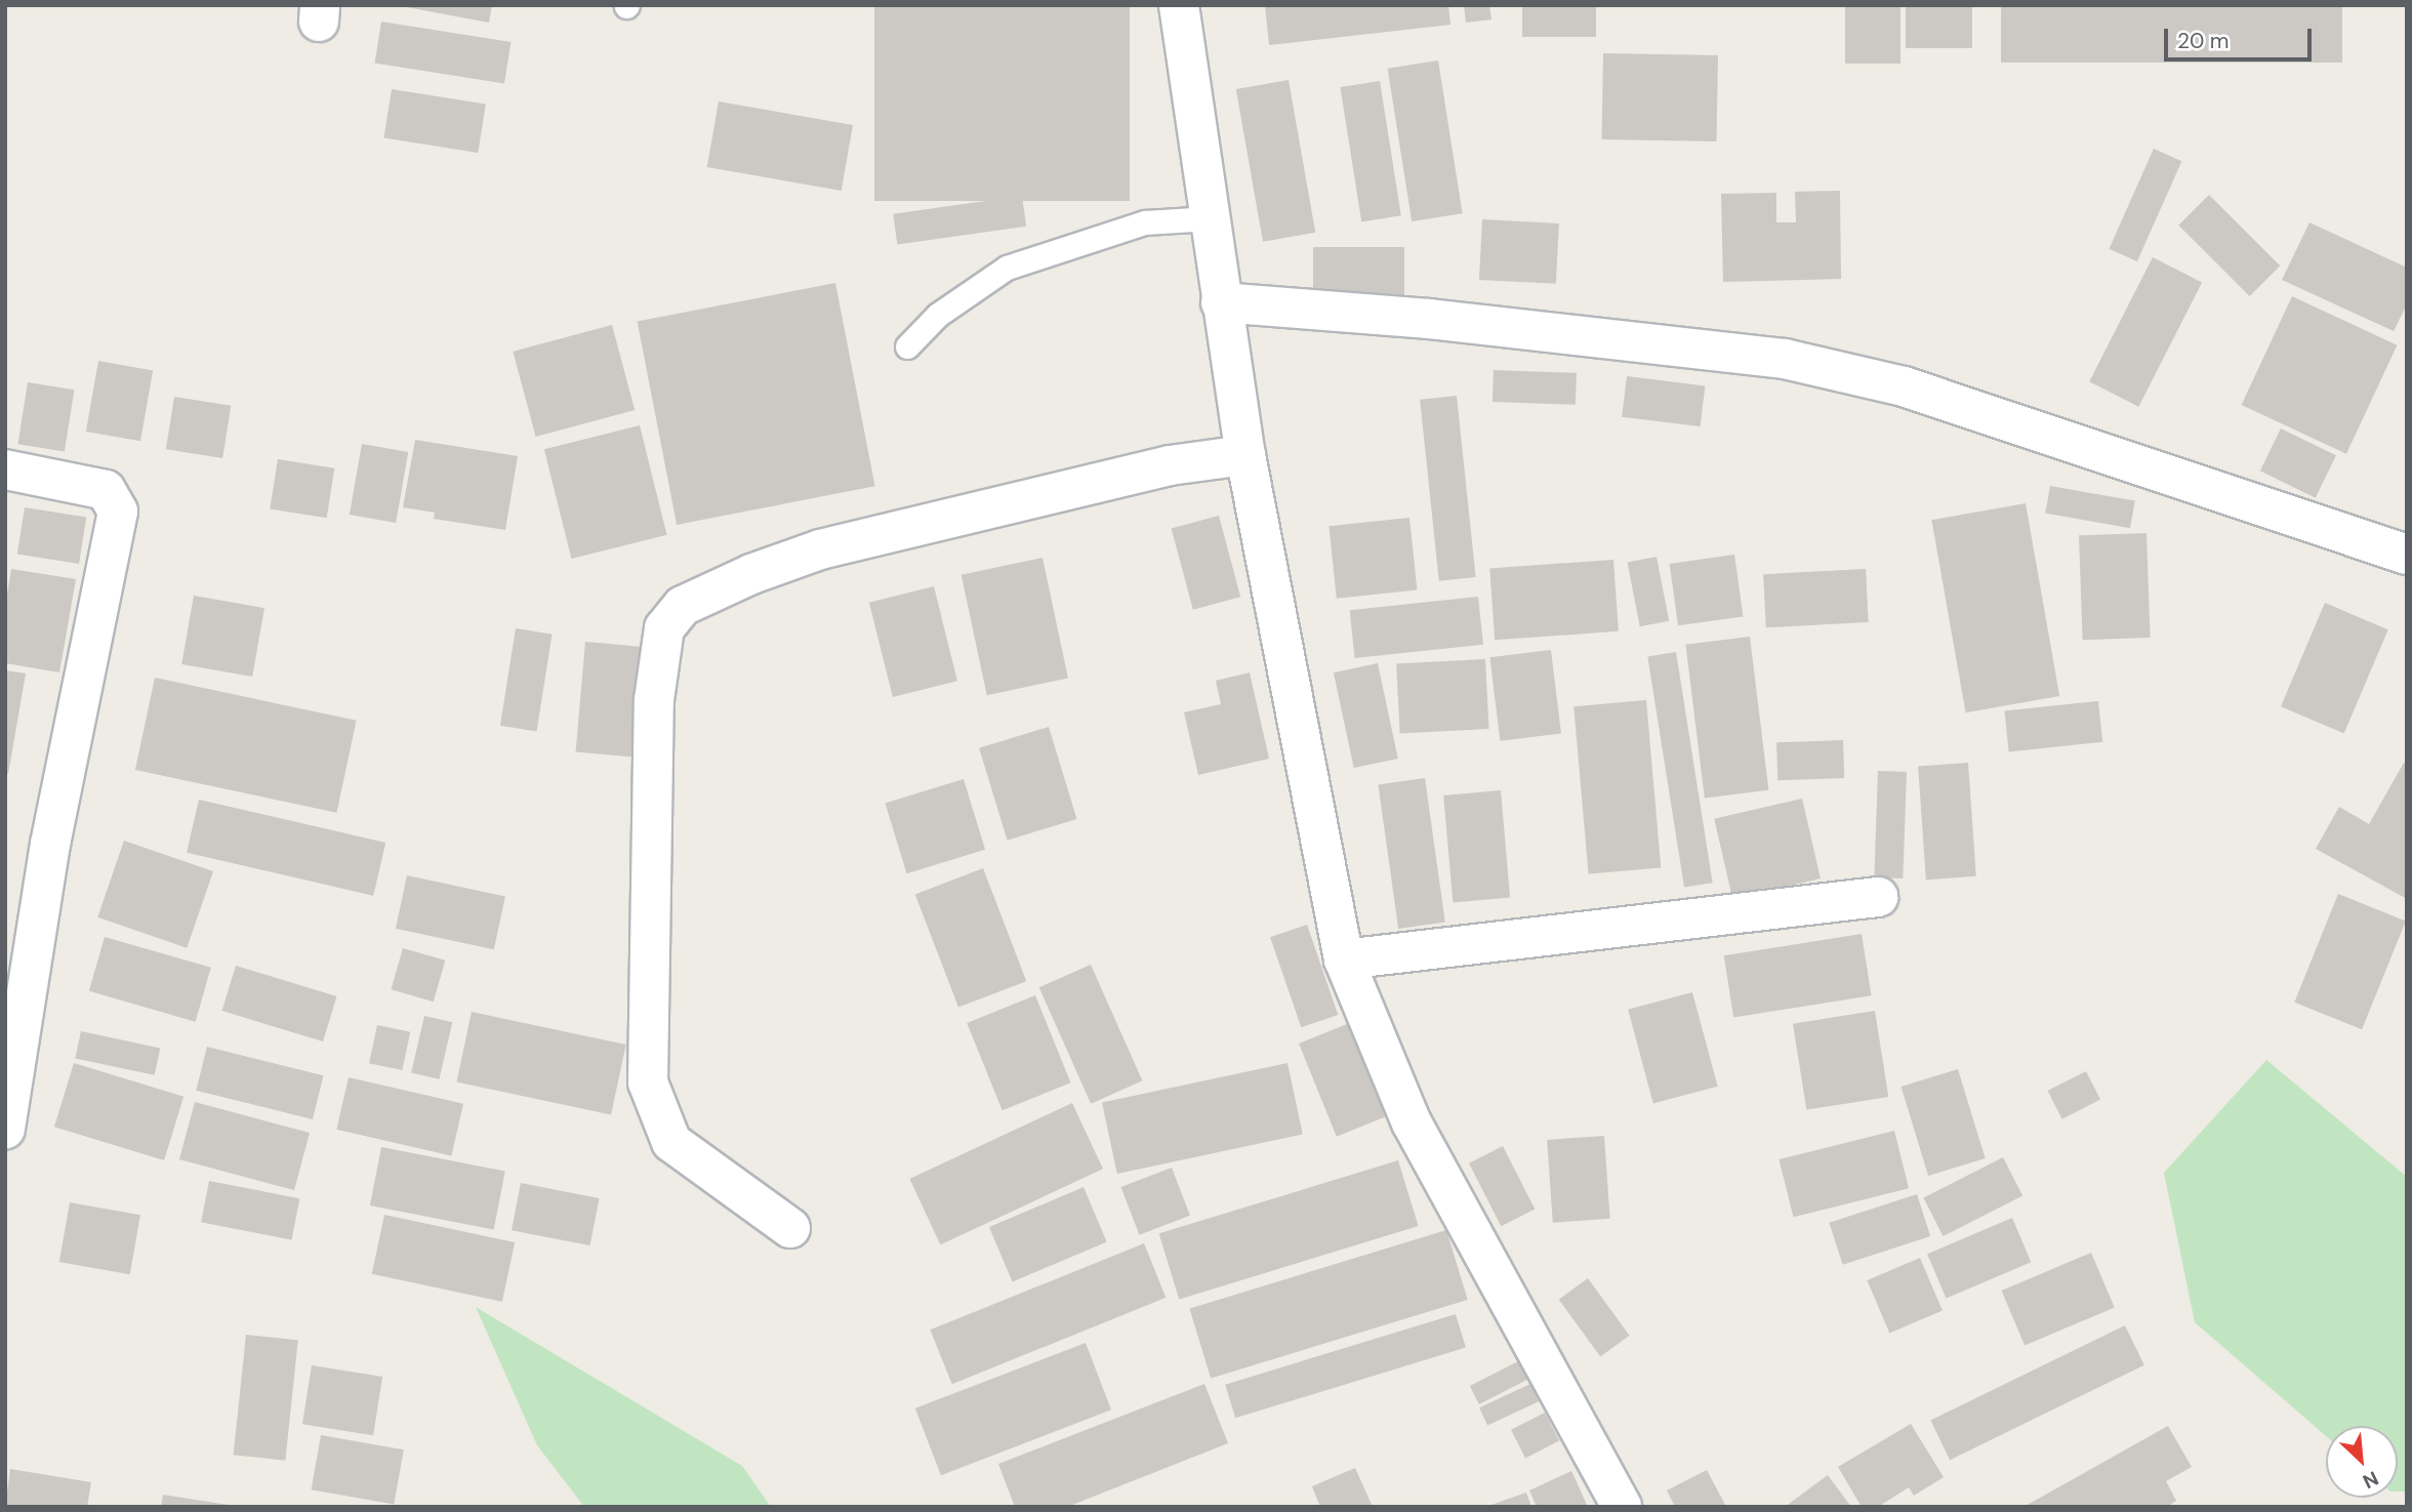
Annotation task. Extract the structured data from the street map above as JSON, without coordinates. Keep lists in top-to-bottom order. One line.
{"scale_bar":"20 m","north":"bottom right"}
